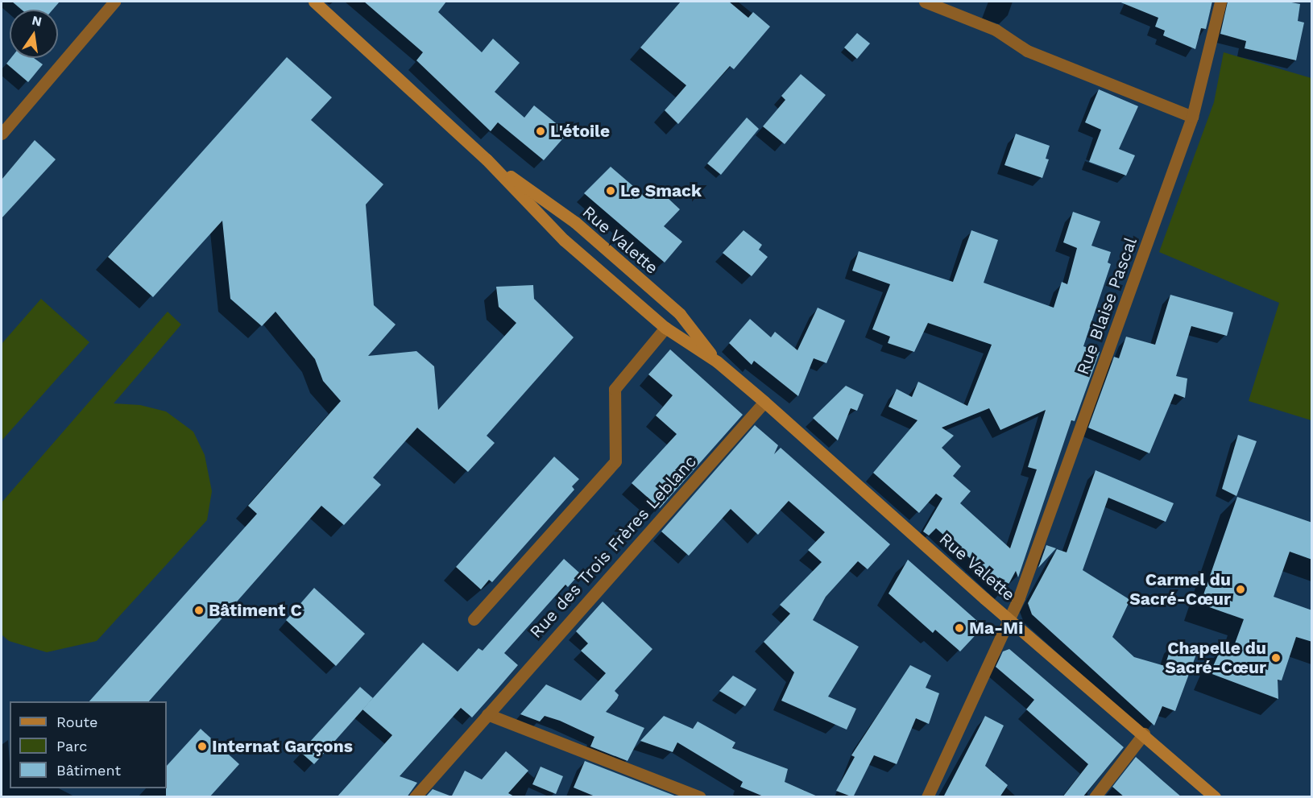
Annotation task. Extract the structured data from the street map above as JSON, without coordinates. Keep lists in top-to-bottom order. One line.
{"streets":{"main road":["Rue Valette"],"street":["Rue Blaise Pascal","Rue des Trois Frères Leblanc"]},"crossings":[["Rue Valette","Rue Blaise Pascal"],["Rue Valette","Rue des Trois Frères Leblanc"]],"places":["L'étoile","Le Smack","Carmel du Sacré-Cœur","Bâtiment C","Ma-Mi","Chapelle du Sacré-Cœur","Internat Garçons"],"legend":["Route","Parc","Bâtiment"],"north":"top"}
